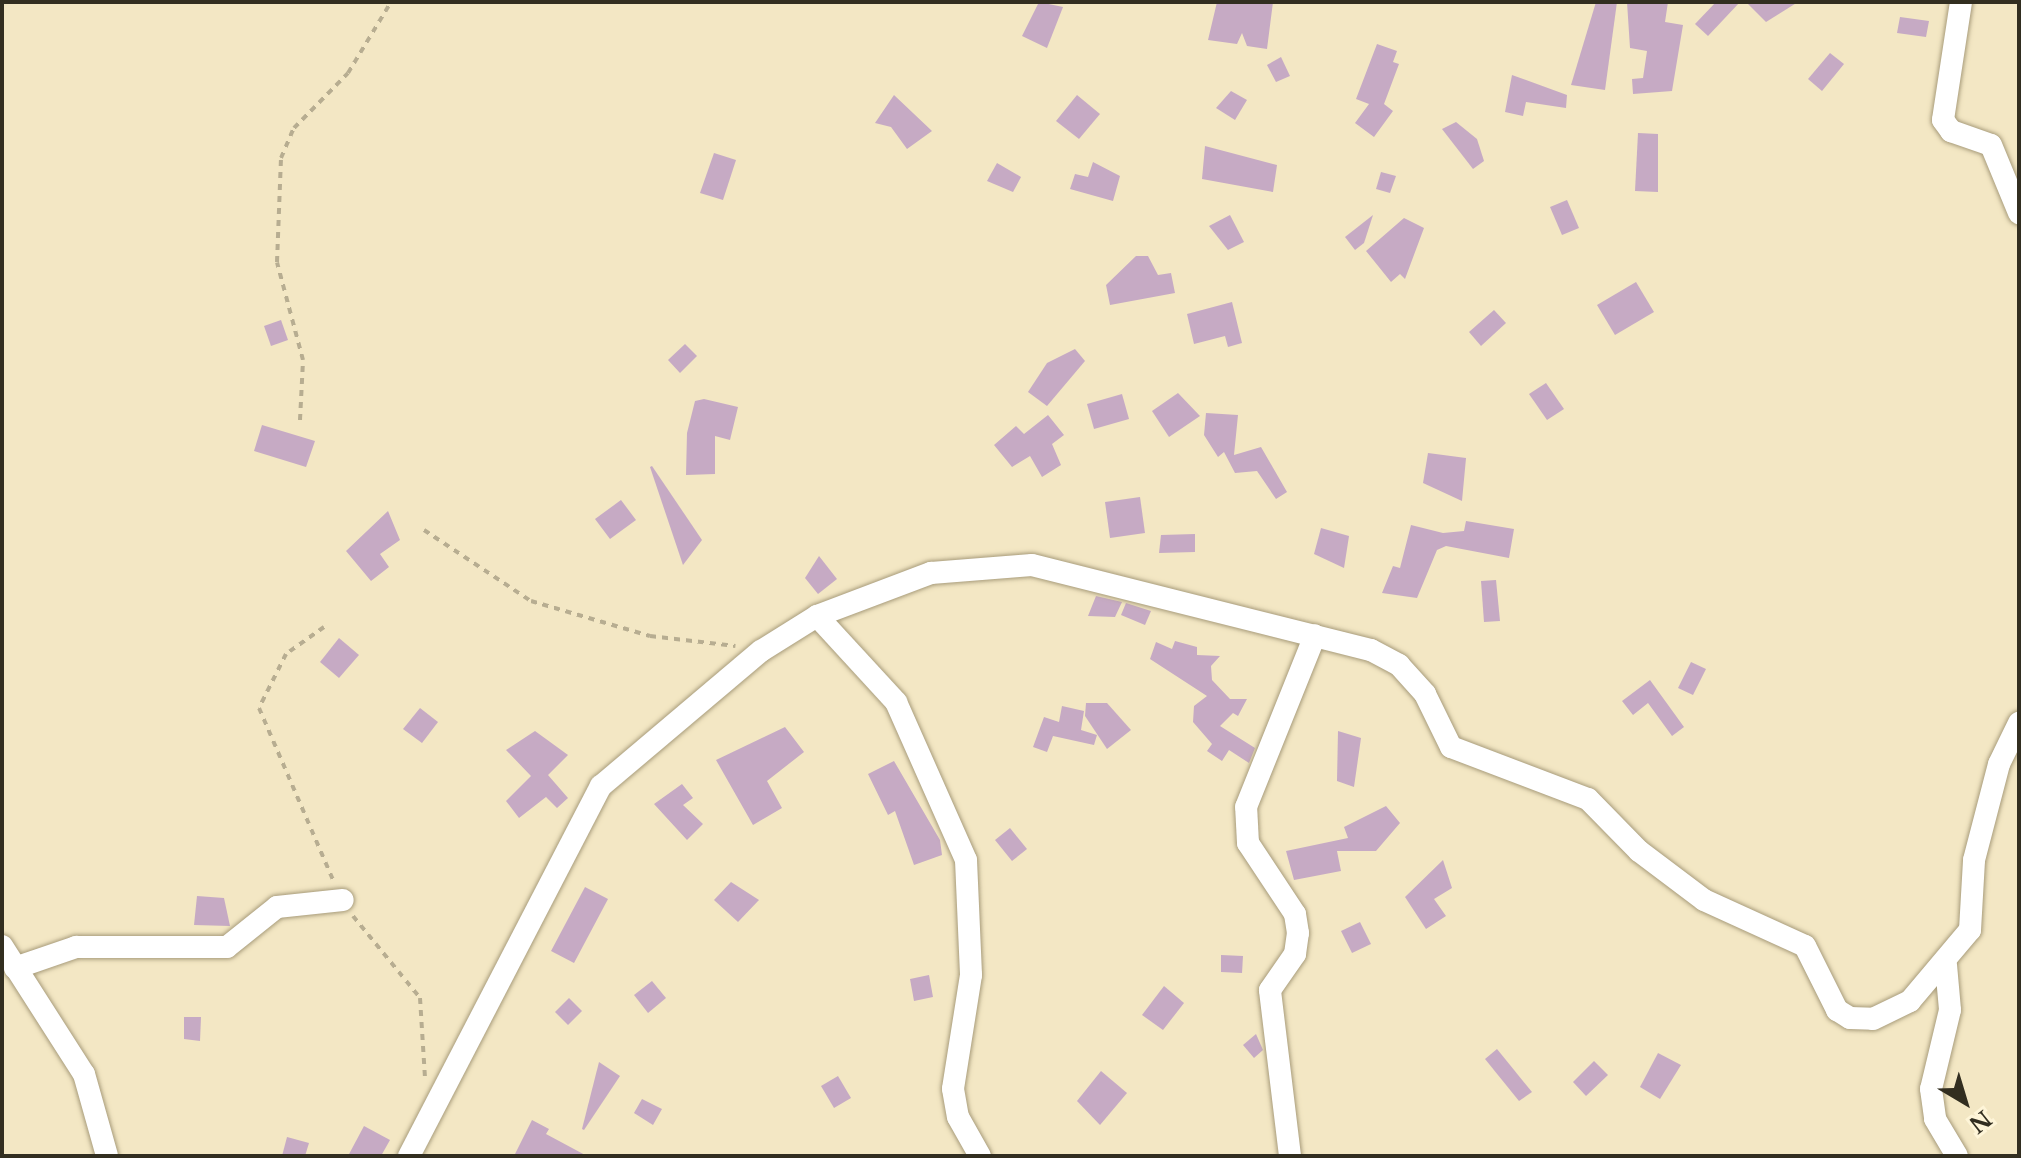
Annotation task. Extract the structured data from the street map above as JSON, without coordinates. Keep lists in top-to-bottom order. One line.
{"north":"bottom right"}
